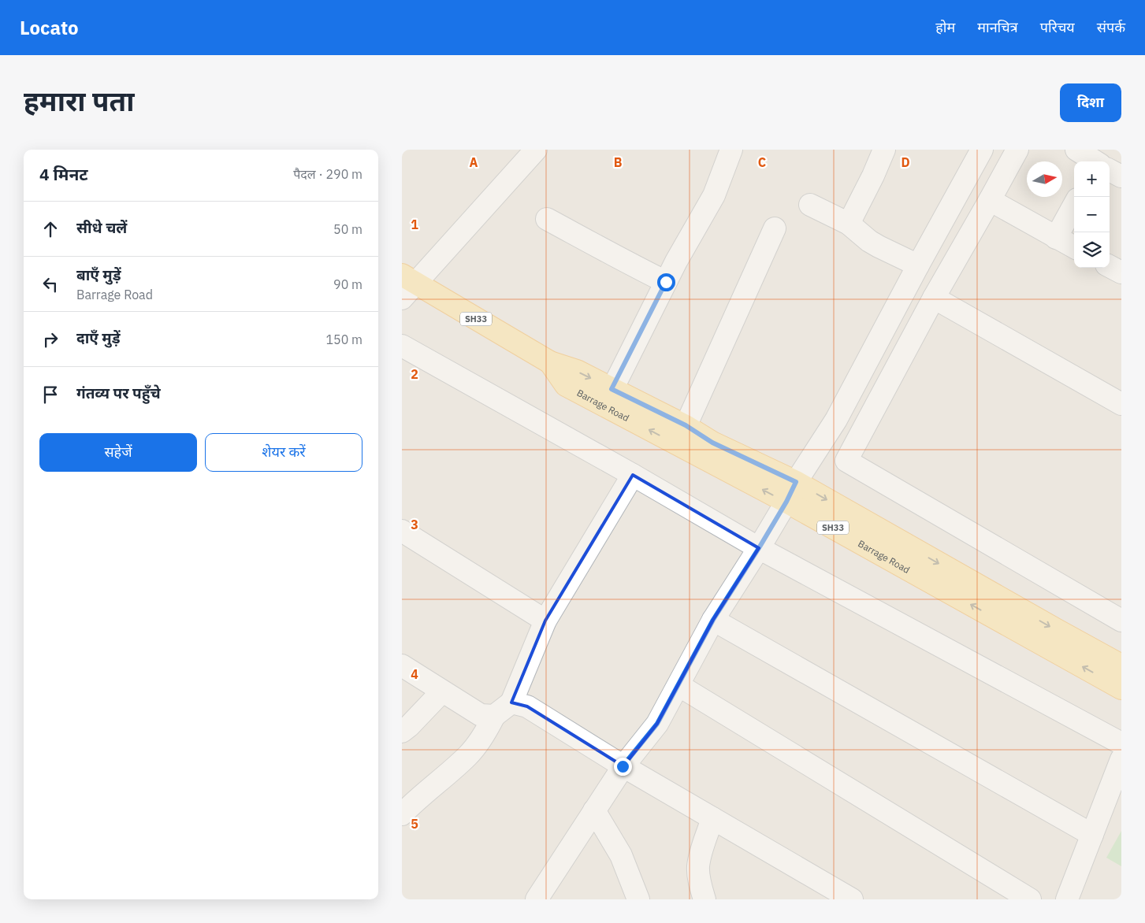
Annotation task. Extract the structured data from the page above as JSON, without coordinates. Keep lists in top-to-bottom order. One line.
{"streets":{"main road":["SH33","Barrage Road"]},"north":"right","page":{"header":"Locato","nav":["होम","मानचित्र","परिचय","संपर्क"],"title":"हमारा पता","buttons":["दिशा",["सहेजें","शेयर करें"]],"heading":["4 मिनट","पैदल · 290 m"],"map_buttons":["+","−"],"list":[["सीधे चलें","50 m"],["बाएँ मुड़ें","Barrage Road","90 m"],["दाएँ मुड़ें","150 m"],"गंतव्य पर पहुँचे"]},"grid":{"columns":["A","B","C","D"],"rows":["1","2","3","4","5"]}}
